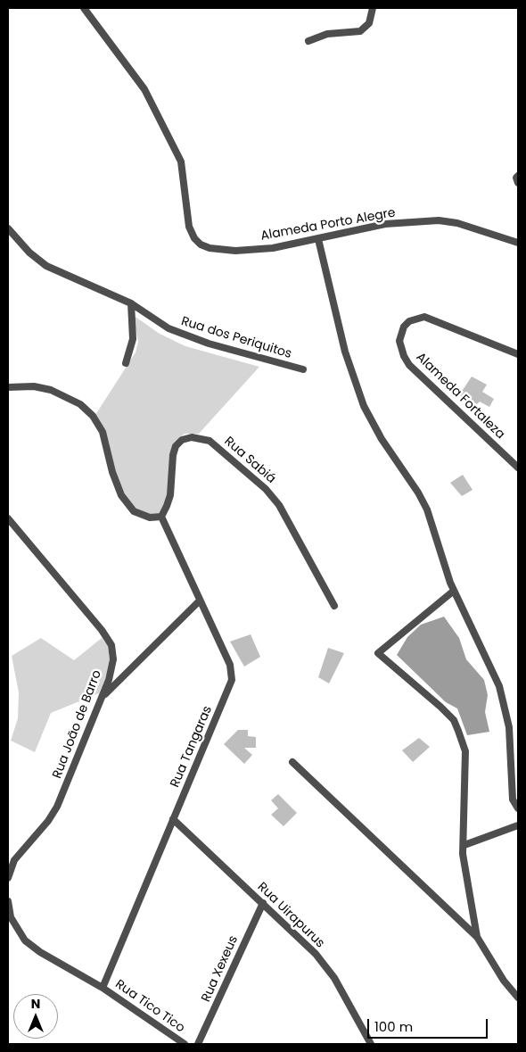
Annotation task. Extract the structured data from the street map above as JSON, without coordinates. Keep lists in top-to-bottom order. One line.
{"streets":{"street":["Alameda Porto Alegre","Rua dos Periquitos","Alameda Fortaleza","Rua Sabiá","Rua João de Barro","Rua Tangaras","Rua Uirapurus","Rua Xexeus","Rua Tico Tico"]},"crossings":[["Rua Sabiá","Rua Tangaras"],["Rua Tangaras","Rua Uirapurus"],["Rua Tangaras","Rua Tico Tico"],["Rua Uirapurus","Rua Xexeus"]],"scale_bar":"100 m","north":"top"}
